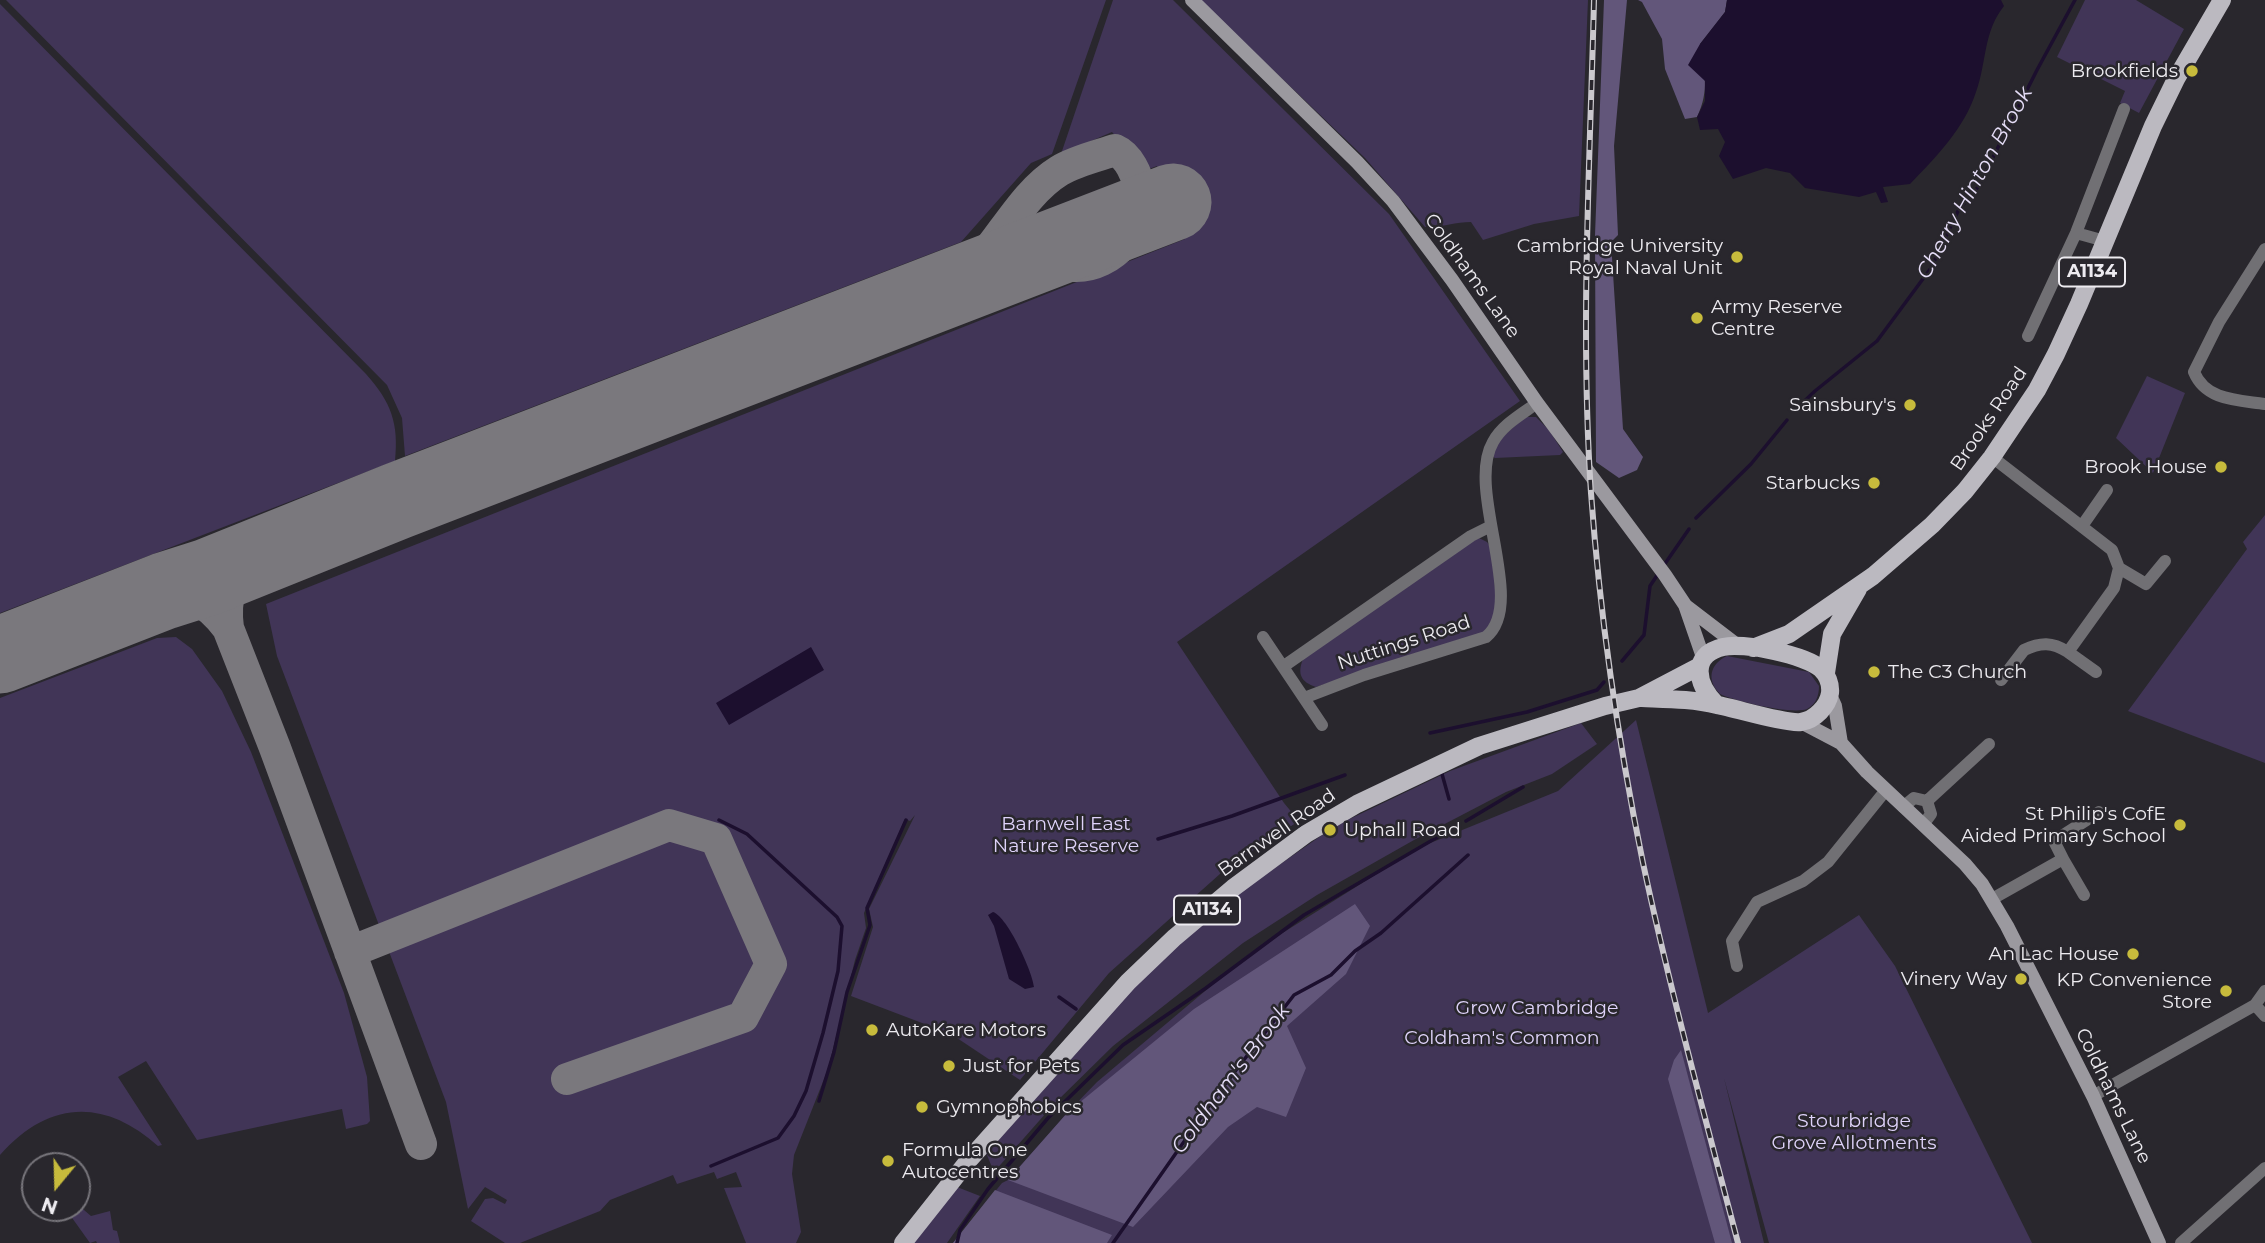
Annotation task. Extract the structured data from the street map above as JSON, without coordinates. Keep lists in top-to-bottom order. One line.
{"streets":{"main road":["A1134","Brooks Road","Barnwell Road"],"street":["Coldhams Lane","Nuttings Road"]},"crossings":[["A1134","Coldhams Lane"],["A1134","Brooks Road"],["A1134","Barnwell Road"],["Coldhams Lane","Brooks Road"],["Coldhams Lane","Nuttings Road"],["Coldhams Lane","Barnwell Road"]],"water":["Cherry Hinton Brook","Coldham's Brook"],"parks":["Barnwell East Nature Reserve","Grow Cambridge","Coldham's Common","Stourbridge Grove Allotments"],"places":["Brookfields","Cambridge University Royal Naval Unit","Army Reserve Centre","Sainsbury's","Brook House","Starbucks","The C3 Church","St Philip's CofE Aided Primary School","Uphall Road","An Lac House","Vinery Way","KP Convenience Store","AutoKare Motors","Just for Pets","Gymnophobics","Formula One Autocentres"],"north":"bottom"}
